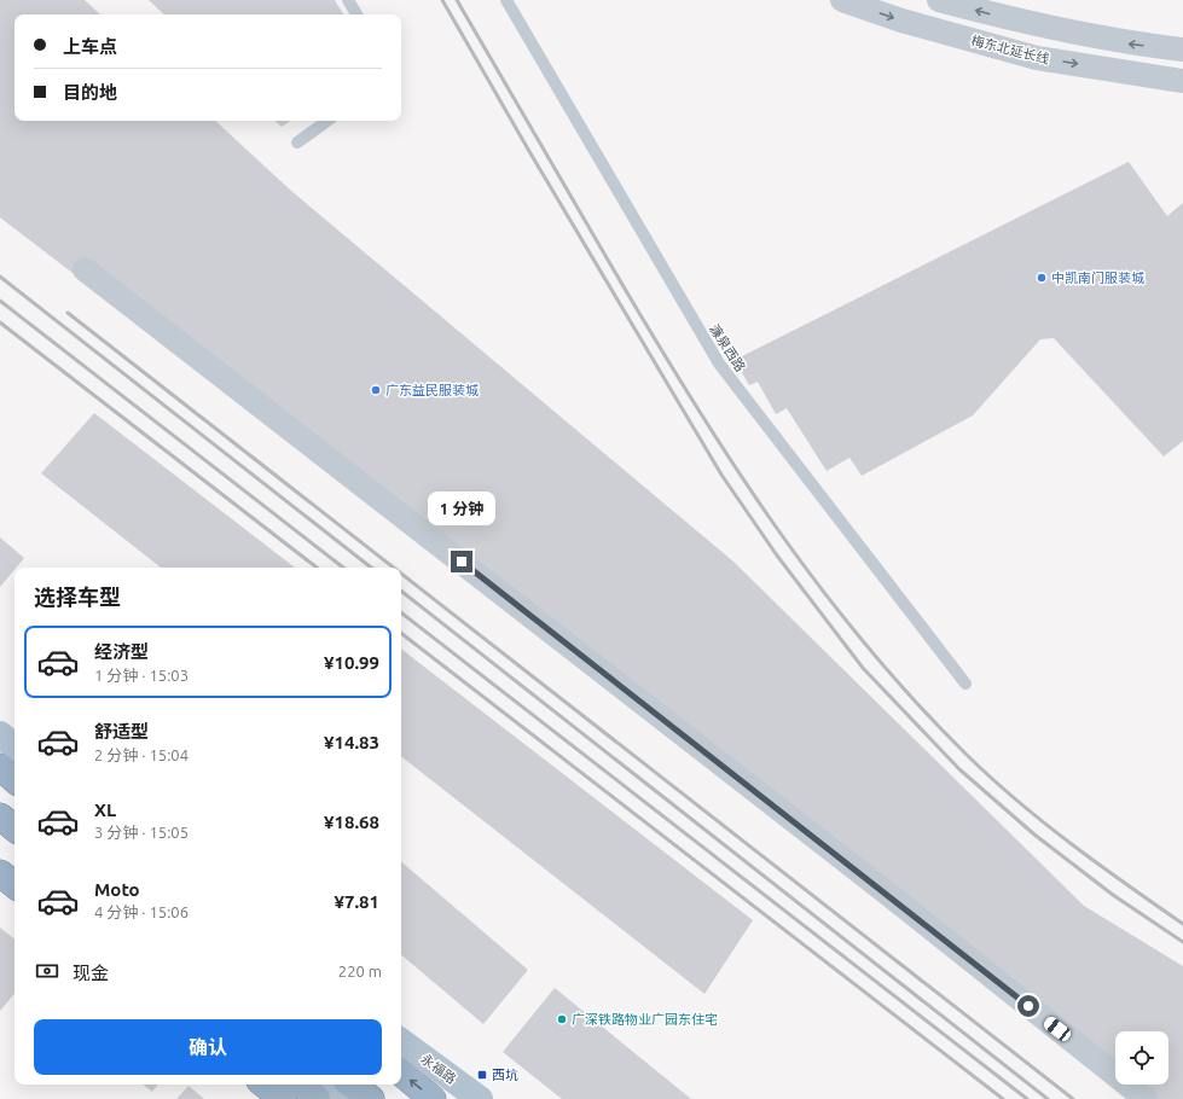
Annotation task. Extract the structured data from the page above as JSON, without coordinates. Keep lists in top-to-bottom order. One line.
{"streets":{"main road":["永福路"],"street":["梅东北延长线"],"lane":["濂泉西路"]},"places":{"other":["中凯南门服装城","广东益民服装城","广深铁路物业广园东住宅"],"transit":["西坑"]},"page":{"banner":["上车点","目的地"],"bubble":"1 分钟","heading":"选择车型","list":[{"name":"经济型","note":"1 分钟 · 15:03","value":"¥10.99"},{"name":"舒适型","note":"2 分钟 · 15:04","value":"¥14.83"},{"name":"XL","note":"3 分钟 · 15:05","value":"¥18.68"},{"name":"Moto","note":"4 分钟 · 15:06","value":"¥7.81"}],"pay":["现金","220 m"],"buttons":"确认"}}
